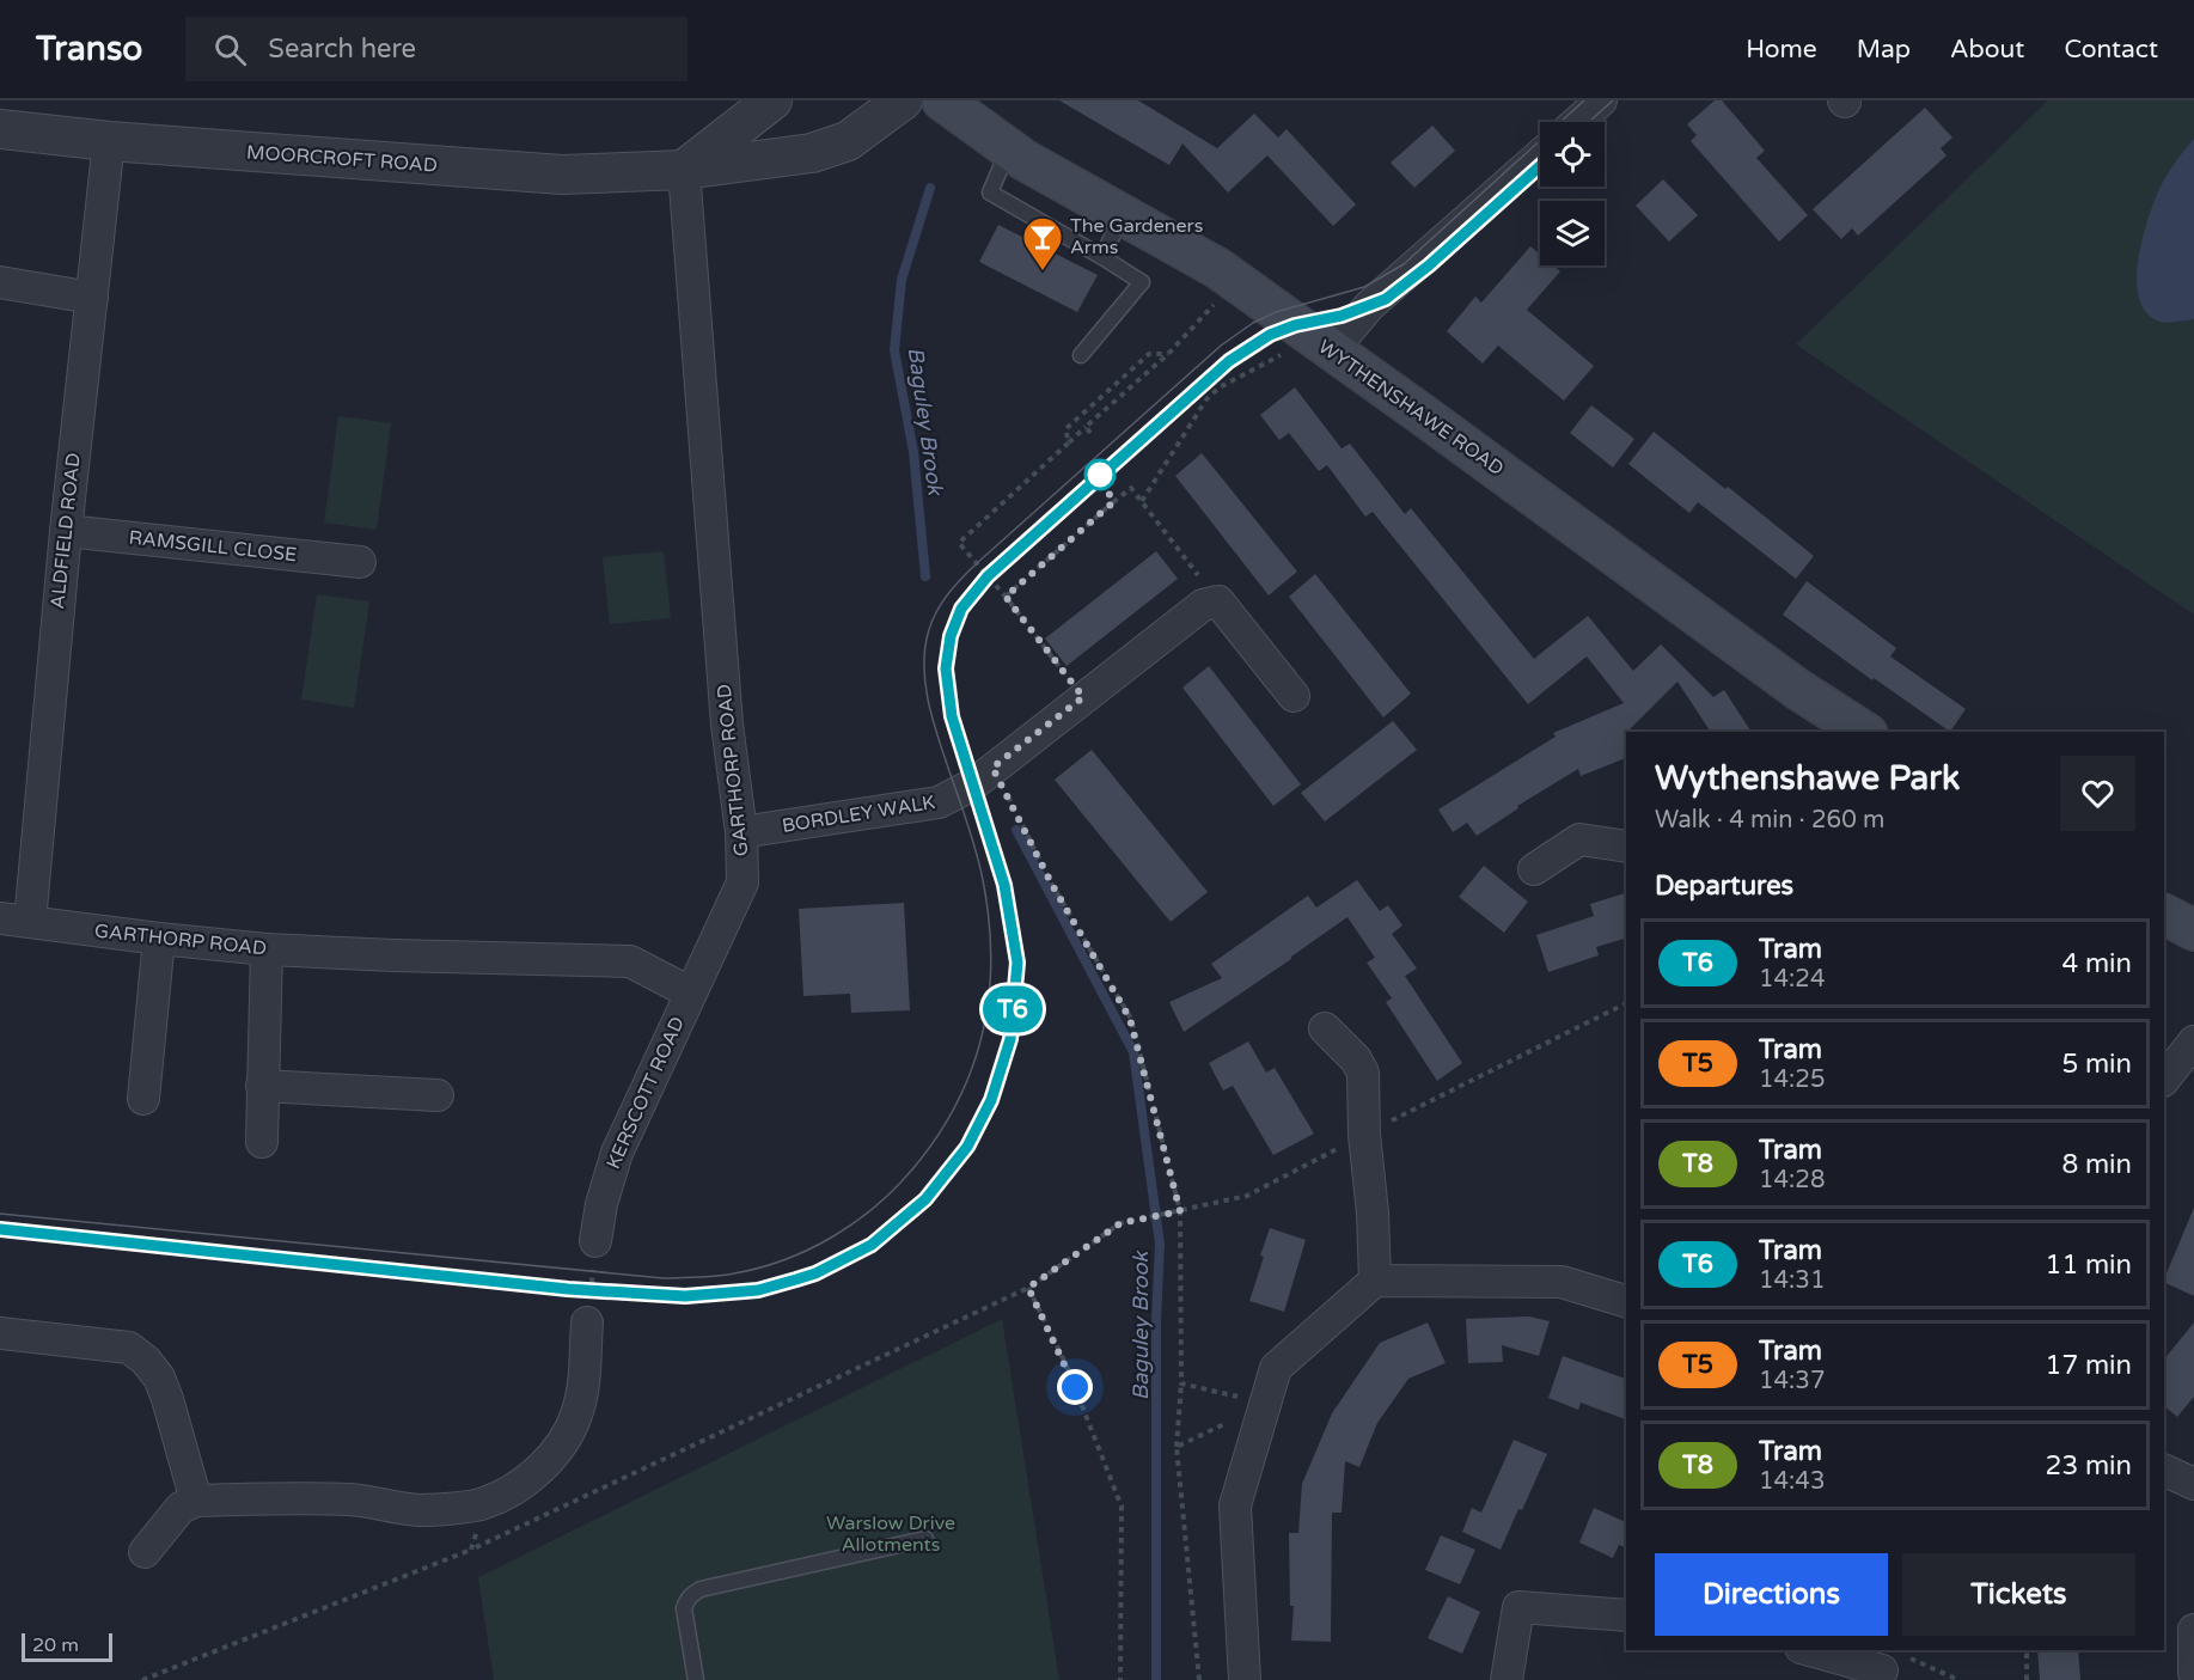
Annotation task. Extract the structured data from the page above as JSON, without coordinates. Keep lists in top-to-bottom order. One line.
{"streets":{"main road":["WYTHENSHAWE ROAD"],"street":["MOORCROFT ROAD","ALDFIELD ROAD","RAMSGILL CLOSE","GARTHORP ROAD","BORDLEY WALK","KERSCOTT ROAD"]},"crossings":[["MOORCROFT ROAD","ALDFIELD ROAD"],["MOORCROFT ROAD","GARTHORP ROAD"],["ALDFIELD ROAD","RAMSGILL CLOSE"],["ALDFIELD ROAD","GARTHORP ROAD"],["GARTHORP ROAD","BORDLEY WALK"],["GARTHORP ROAD","KERSCOTT ROAD"]],"water":["Baguley Brook"],"parks":["Warslow Drive Allotments"],"places":{"bar":["The Gardeners Arms"]},"lines":["tram line T6"],"scale_bar":"20 m","page":{"header":"Transo","search":"Search here","nav":["Home","Map","About","Contact"],"on_map":"T6","heading":[["Wythenshawe Park","Walk · 4 min · 260 m"],"Departures"],"list":[{"mark":"T6","name":"Tram","note":"14:24","value":"4 min"},{"mark":"T5","name":"Tram","note":"14:25","value":"5 min"},{"mark":"T8","name":"Tram","note":"14:28","value":"8 min"},{"mark":"T6","name":"Tram","note":"14:31","value":"11 min"},{"mark":"T5","name":"Tram","note":"14:37","value":"17 min"},{"mark":"T8","name":"Tram","note":"14:43","value":"23 min"}],"buttons":["Directions","Tickets"],"scale":"20 m"}}
